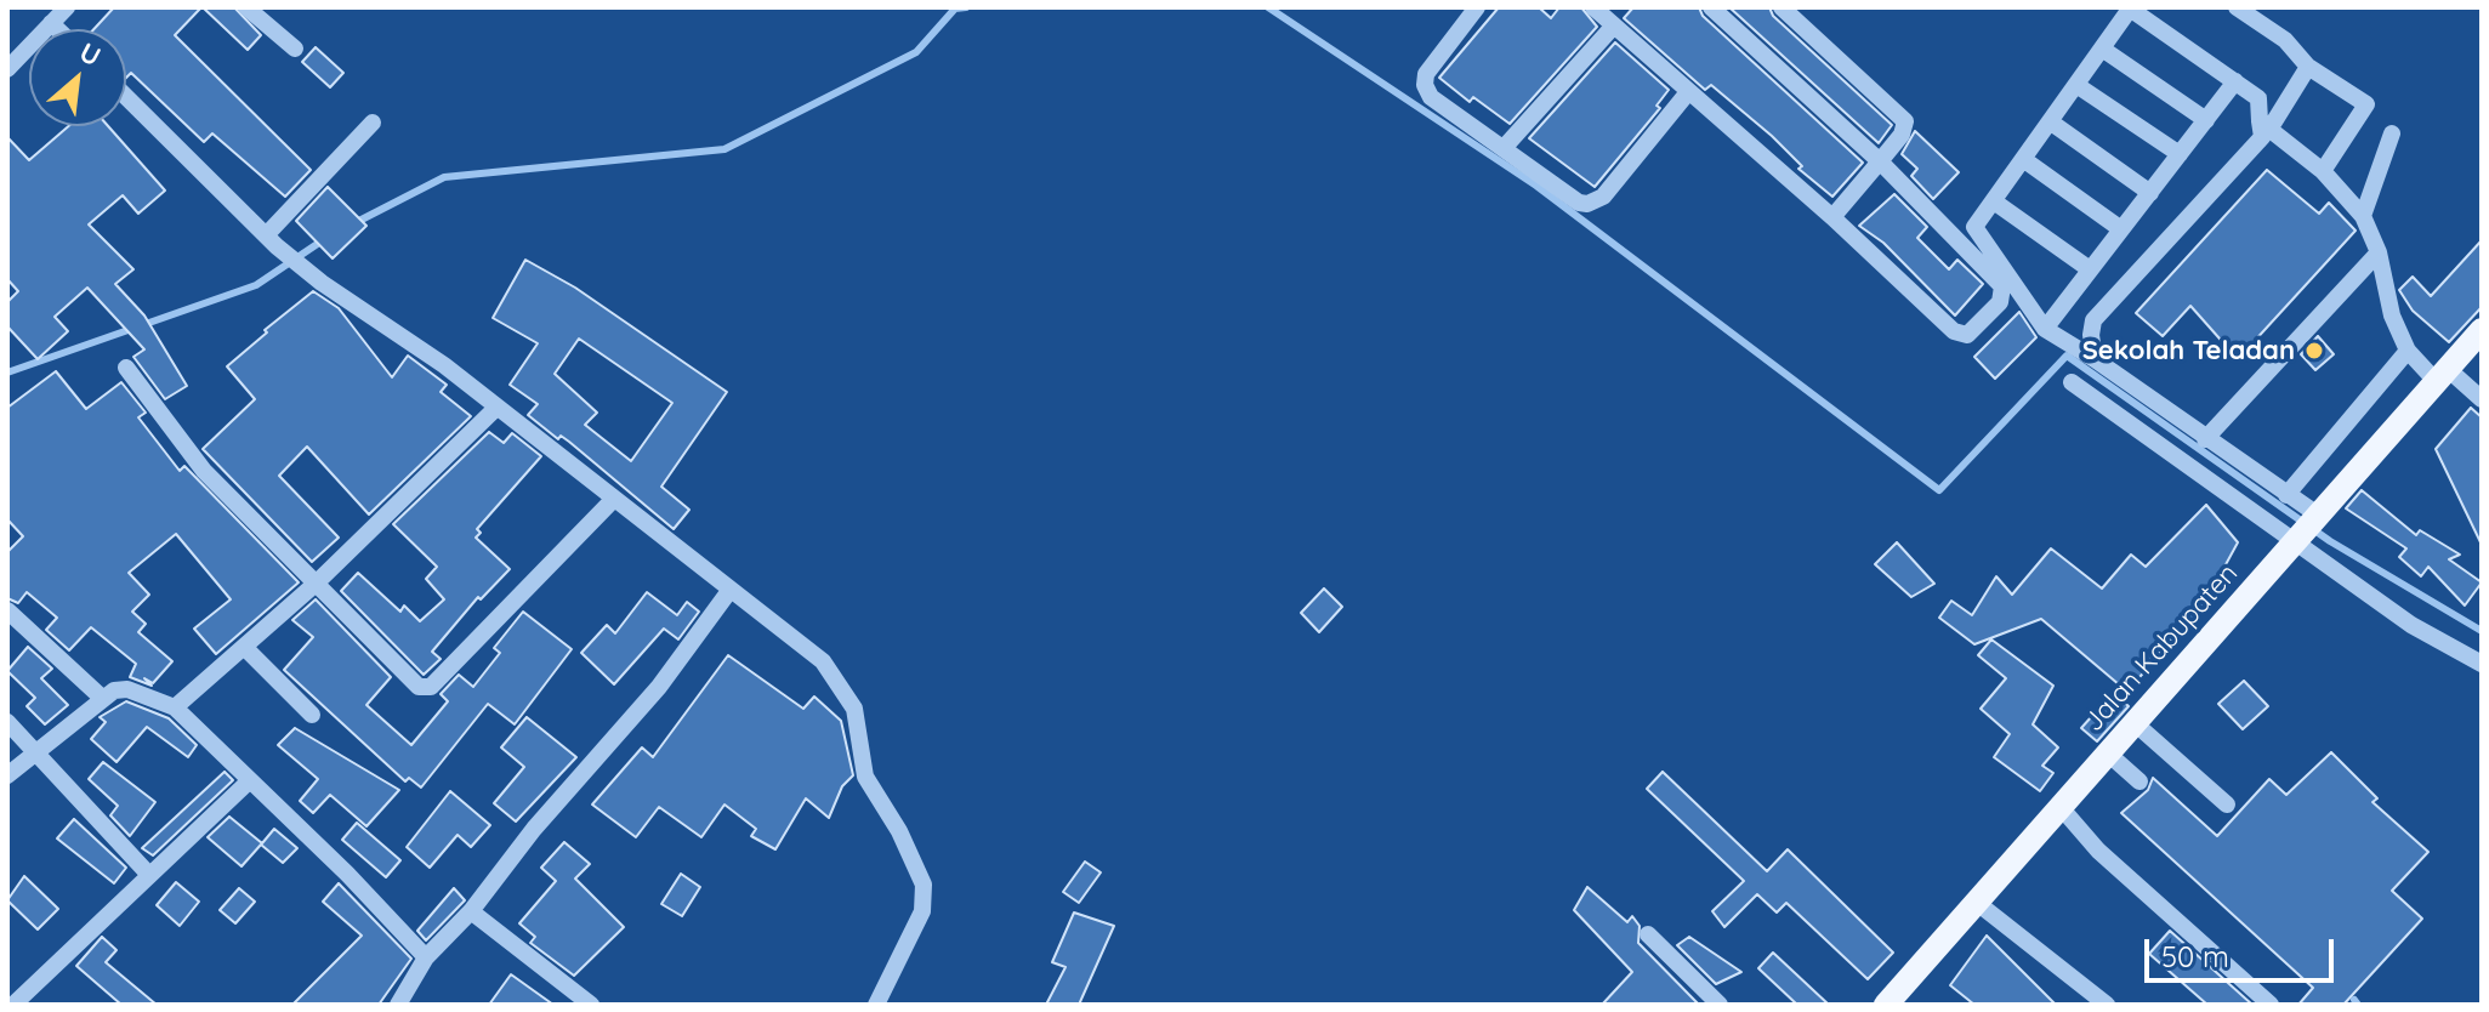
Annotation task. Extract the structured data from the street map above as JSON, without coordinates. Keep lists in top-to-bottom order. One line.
{"streets":{"main road":["Jalan Kabupaten"]},"places":["Sekolah Teladan"],"scale_bar":"50 m","north":"top right"}
